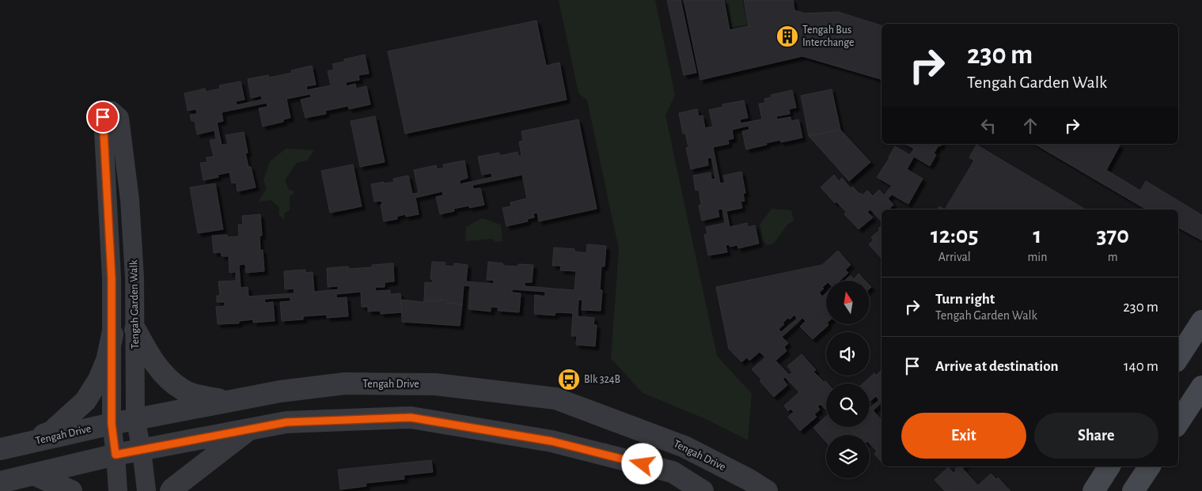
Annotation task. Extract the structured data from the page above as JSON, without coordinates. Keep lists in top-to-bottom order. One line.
{"streets":{"street":["Tengah Garden Walk","Tengah Drive"]},"crossings":[["Tengah Garden Walk","Tengah Drive"]],"places":{"building":["Tengah Bus Interchange"],"bus stop":["Blk 324B"]},"north":"top","page":{"turn":["230 m","Tengah Garden Walk"],"eta":["12:05","Arrival","1","min","370","m"],"list":[{"name":"Turn right","note":"Tengah Garden Walk","value":"230 m"},{"name":"Arrive at destination","value":"140 m"}],"buttons":["Exit","Share"]}}
